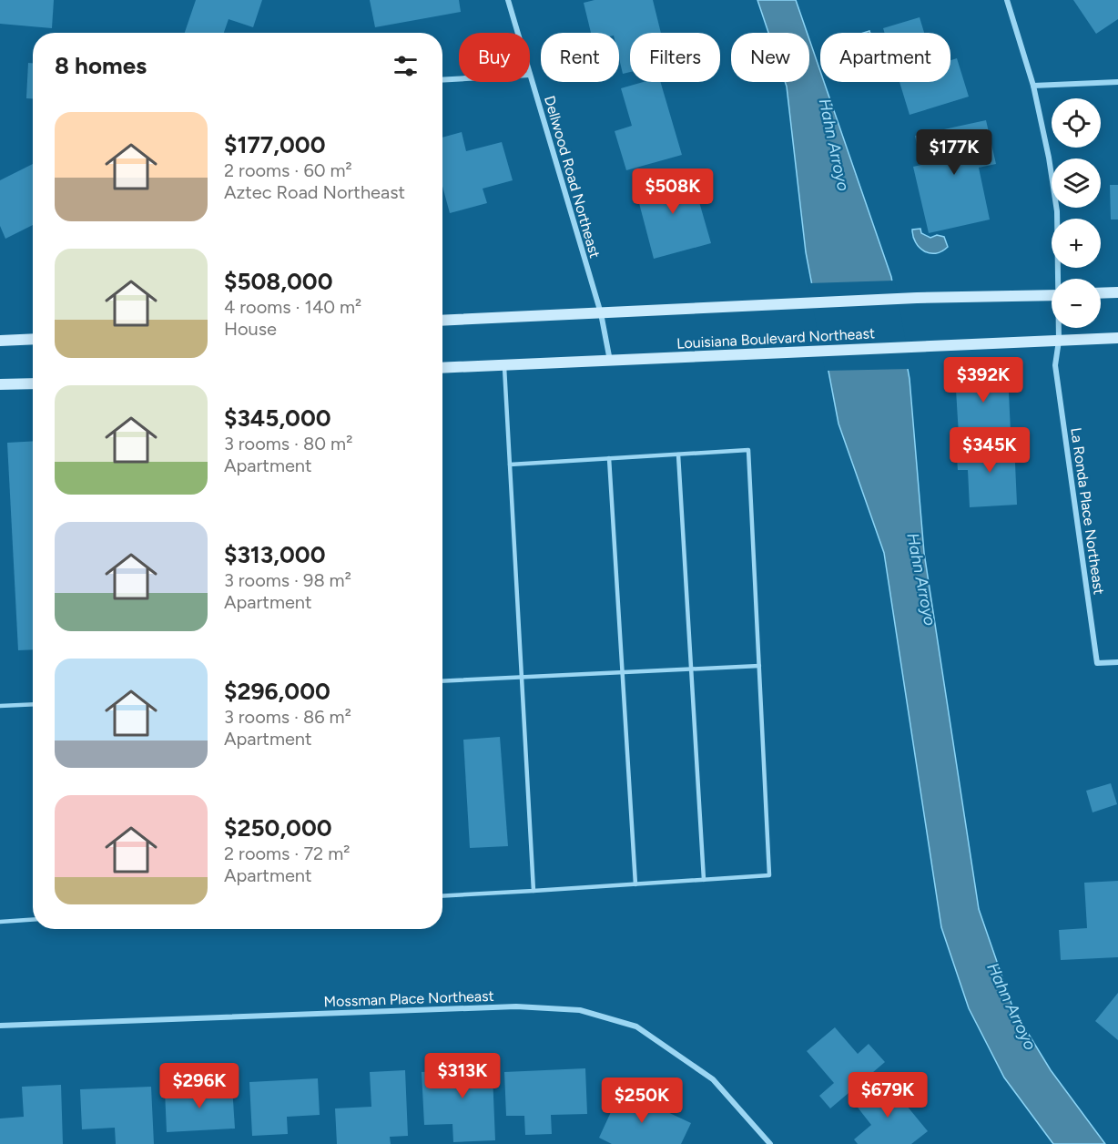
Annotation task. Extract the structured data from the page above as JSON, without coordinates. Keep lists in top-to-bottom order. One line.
{"streets":{"main road":["Louisiana Boulevard Northeast"],"street":["Dellwood Road Northeast","La Ronda Place Northeast","Mossman Place Northeast"]},"crossings":[["Dellwood Road Northeast","Louisiana Boulevard Northeast"],["Louisiana Boulevard Northeast","La Ronda Place Northeast"]],"water":["Hahn Arroyo"],"page":{"chip":["Buy","Rent","Filters","New","Apartment"],"heading":"8 homes","map_buttons":["+","−"],"list":[{"name":"$177,000","note":"2 rooms · 60 m² · Aztec Road Northeast"},{"name":"$508,000","note":"4 rooms · 140 m² · House"},{"name":"$345,000","note":"3 rooms · 80 m² · Apartment"},{"name":"$313,000","note":"3 rooms · 98 m² · Apartment"},{"name":"$296,000","note":"3 rooms · 86 m² · Apartment"},{"name":"$250,000","note":"2 rooms · 72 m² · Apartment"}],"price":["$177K","$508K","$392K","$345K","$313K","$296K","$679K","$250K"]}}
